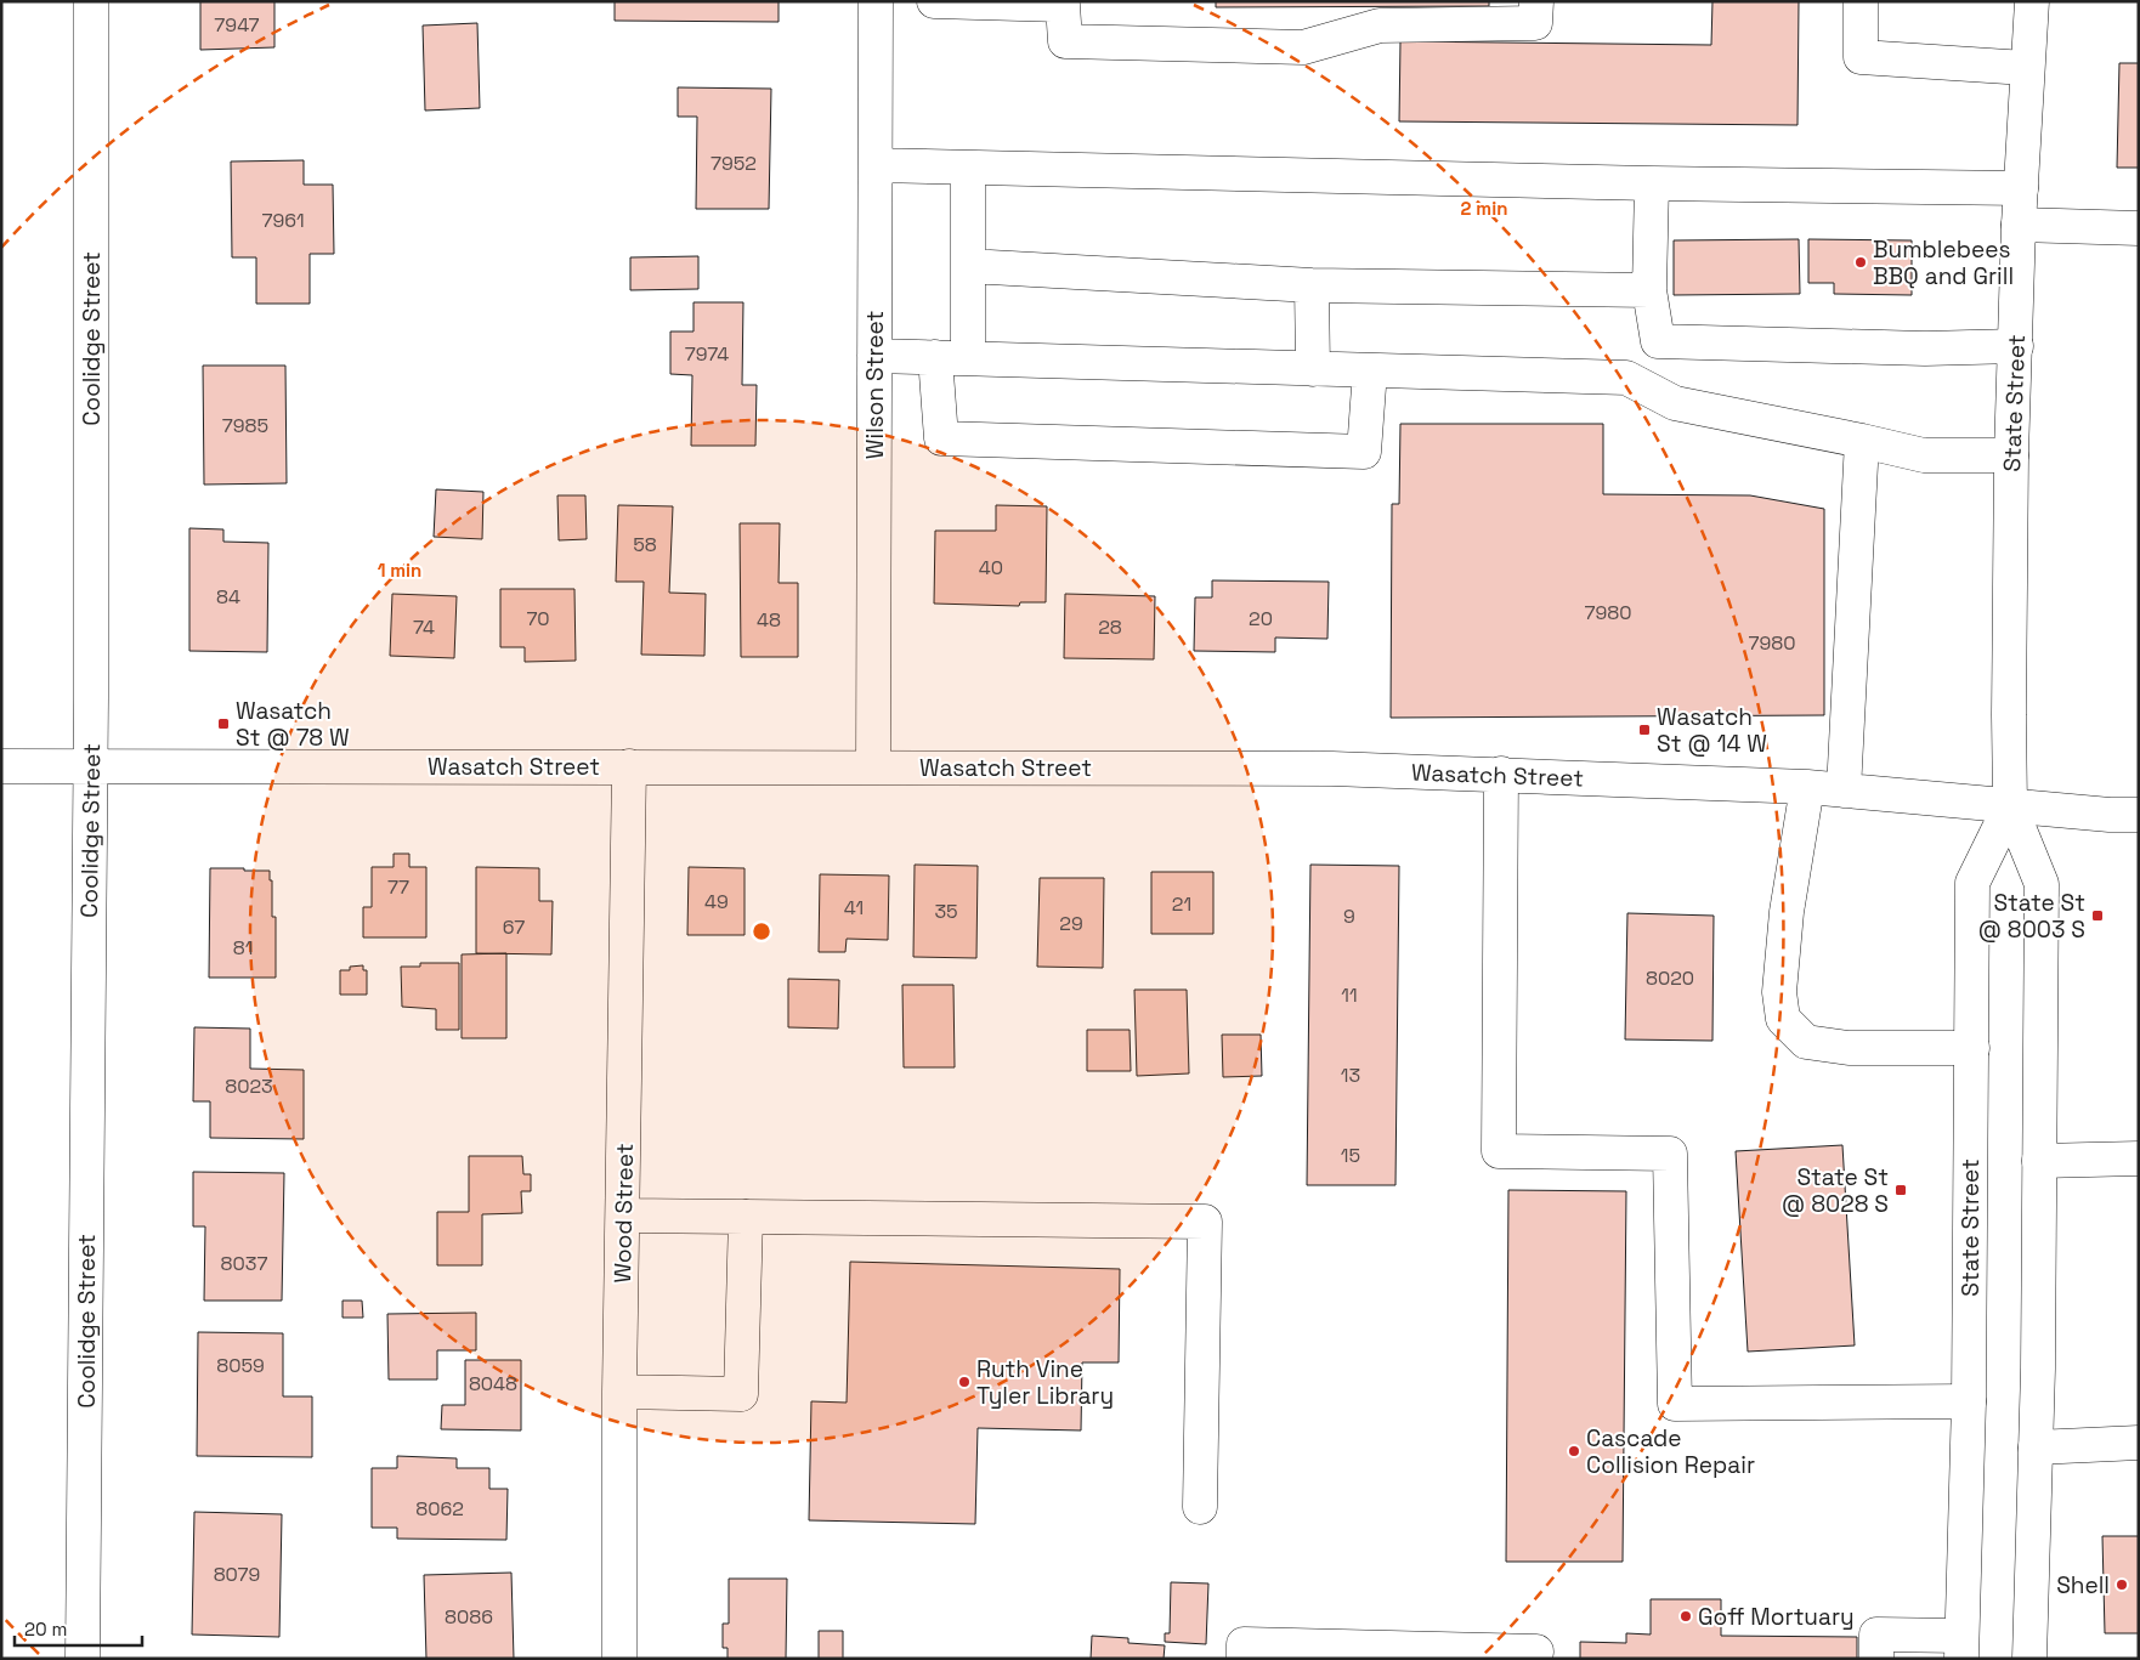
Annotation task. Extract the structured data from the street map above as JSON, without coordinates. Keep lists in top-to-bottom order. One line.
{"streets":{"street":["Coolidge Street","Wilson Street","State Street","Wasatch Street","Wood Street"]},"crossings":[["Coolidge Street","Wasatch Street"],["Wilson Street","Wasatch Street"],["State Street","Wasatch Street"],["Wasatch Street","Wood Street"]],"places":{"other":["Bumblebees BBQ and Grill","Ruth Vine Tyler Library","Cascade Collision Repair","Shell","Goff Mortuary"],"transit":["Wasatch St @ 78 W","Wasatch St @ 14 W","State St @ 8003 S","State St @ 8028 S"]},"house_numbers":["7947","7952","7961","7974","7985","58","40","84","7980","70","20","48","74","28","7980","77","49","21","41","35","9","29","67","81","8020","11","13","8023","15","8037","8059","8048","8062","8079","8086"],"scale_bar":"20 m","rings":["2 min","1 min"]}
